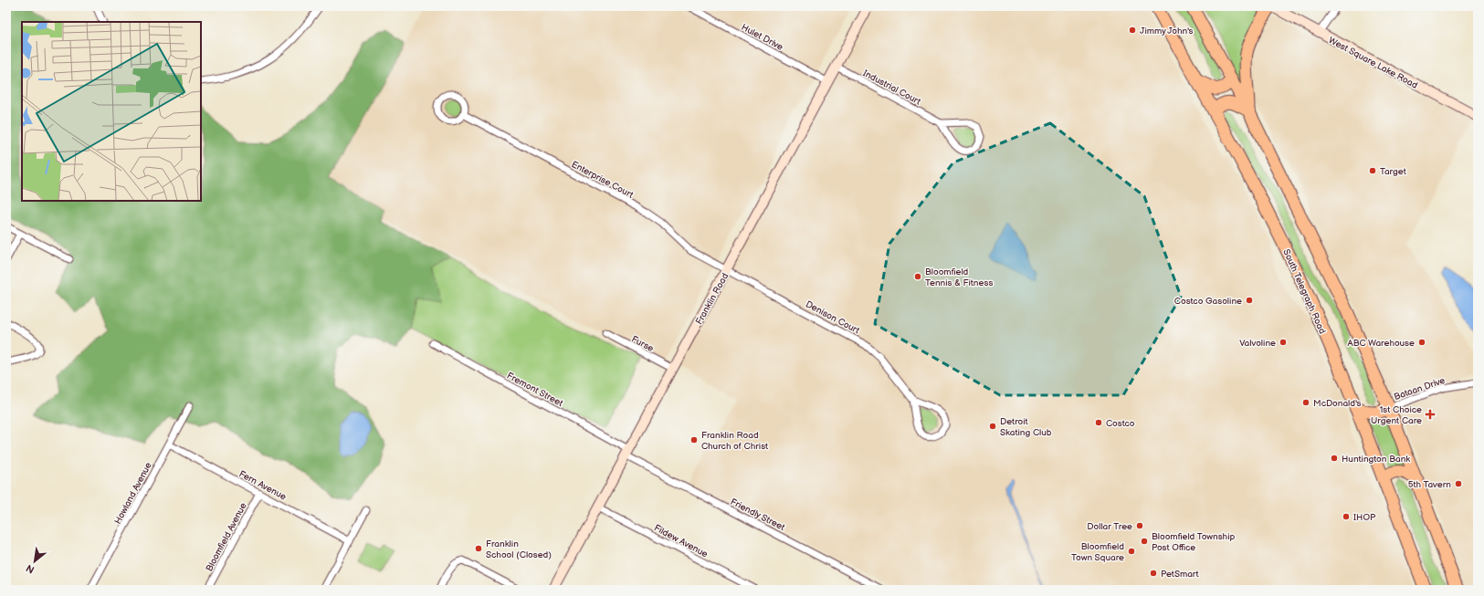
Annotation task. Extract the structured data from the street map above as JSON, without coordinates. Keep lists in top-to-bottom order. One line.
{"streets":{"highway":["South Telegraph Road"],"street":["Hulet Drive","West Square Lake Road","Industrial Court","Enterprise Court","Franklin Road","Denison Court","Furse","Bataan Drive","Fremont Street","Fern Avenue","Howland Avenue","Friendly Street","Bloomfield Avenue","Fildew Avenue"]},"crossings":[["Hulet Drive","Franklin Road"],["Industrial Court","Franklin Road"],["Enterprise Court","Franklin Road"],["Enterprise Court","Denison Court"],["Franklin Road","Denison Court"],["Franklin Road","Furse"],["Franklin Road","Fremont Street"],["Franklin Road","Friendly Street"],["Franklin Road","Fildew Avenue"],["Fremont Street","Friendly Street"],["Fern Avenue","Howland Avenue"],["Fern Avenue","Bloomfield Avenue"]],"places":{"other":["Jimmy John's","Target","Bloomfield Tennis & Fitness","Costco Gasoline","Valvoline","ABC Warehouse","McDonald's","Costco","Detroit Skating Club","Franklin Road Church of Christ","Huntington Bank","5th Tavern","IHOP","Dollar Tree","Bloomfield Township Post Office","Franklin School (Closed)","Bloomfield Town Square","PetSmart"],"health":["1st Choice Urgent Care"]},"north":"bottom left"}
